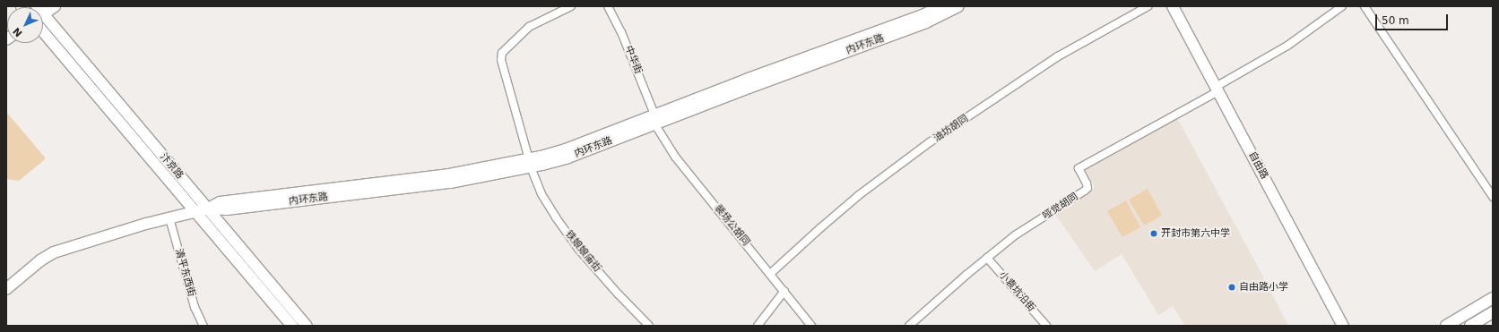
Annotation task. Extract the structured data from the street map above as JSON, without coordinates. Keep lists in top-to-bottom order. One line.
{"streets":{"street":["内环东路","中华街","油坊胡同","自由路","汴京路","哑觉胡同","裴场公胡同","铁娘娘庙街","清平东西街","小袁坑沿街"]},"crossings":[["内环东路","中华街"],["内环东路","汴京路"],["内环东路","裴场公胡同"],["内环东路","铁娘娘庙街"],["内环东路","清平东西街"],["中华街","裴场公胡同"],["油坊胡同","裴场公胡同"],["自由路","哑觉胡同"],["哑觉胡同","小袁坑沿街"]],"places":["开封市第六中学","自由路小学"],"scale_bar":"50 m","north":"bottom left"}
